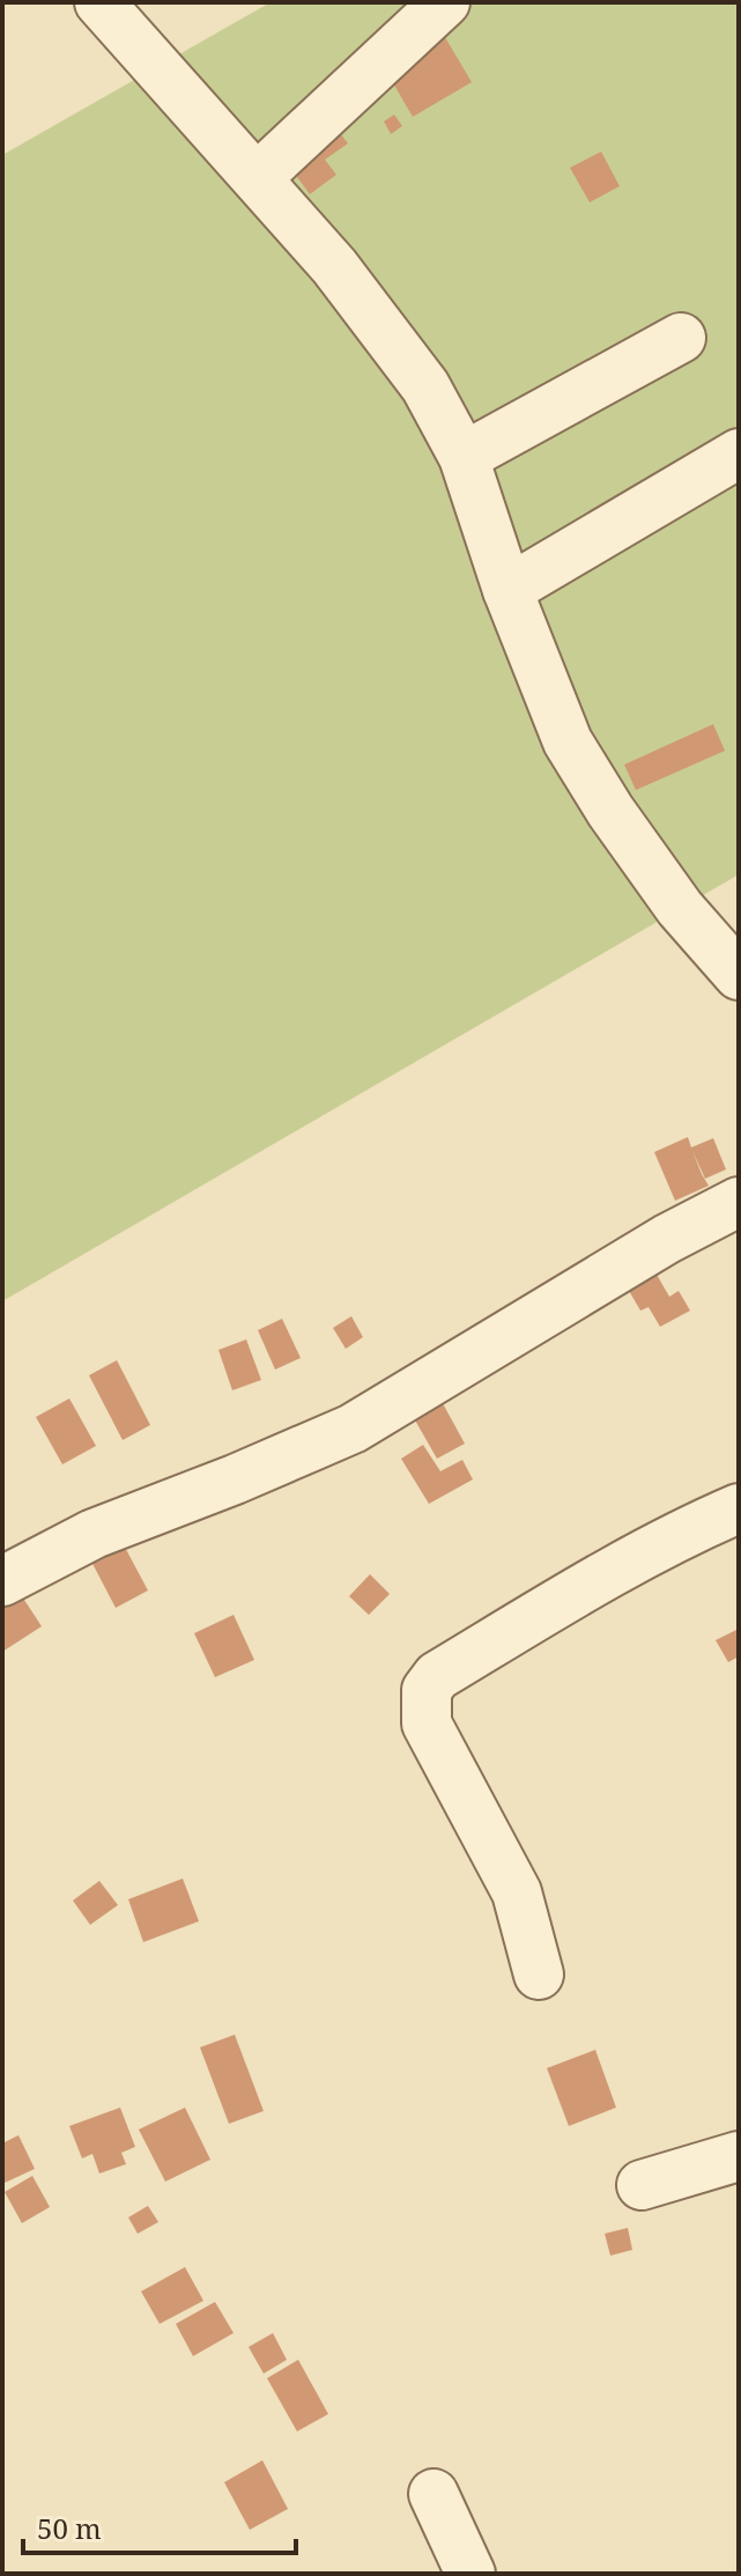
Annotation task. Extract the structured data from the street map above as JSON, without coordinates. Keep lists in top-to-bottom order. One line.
{"scale_bar":"50 m"}
